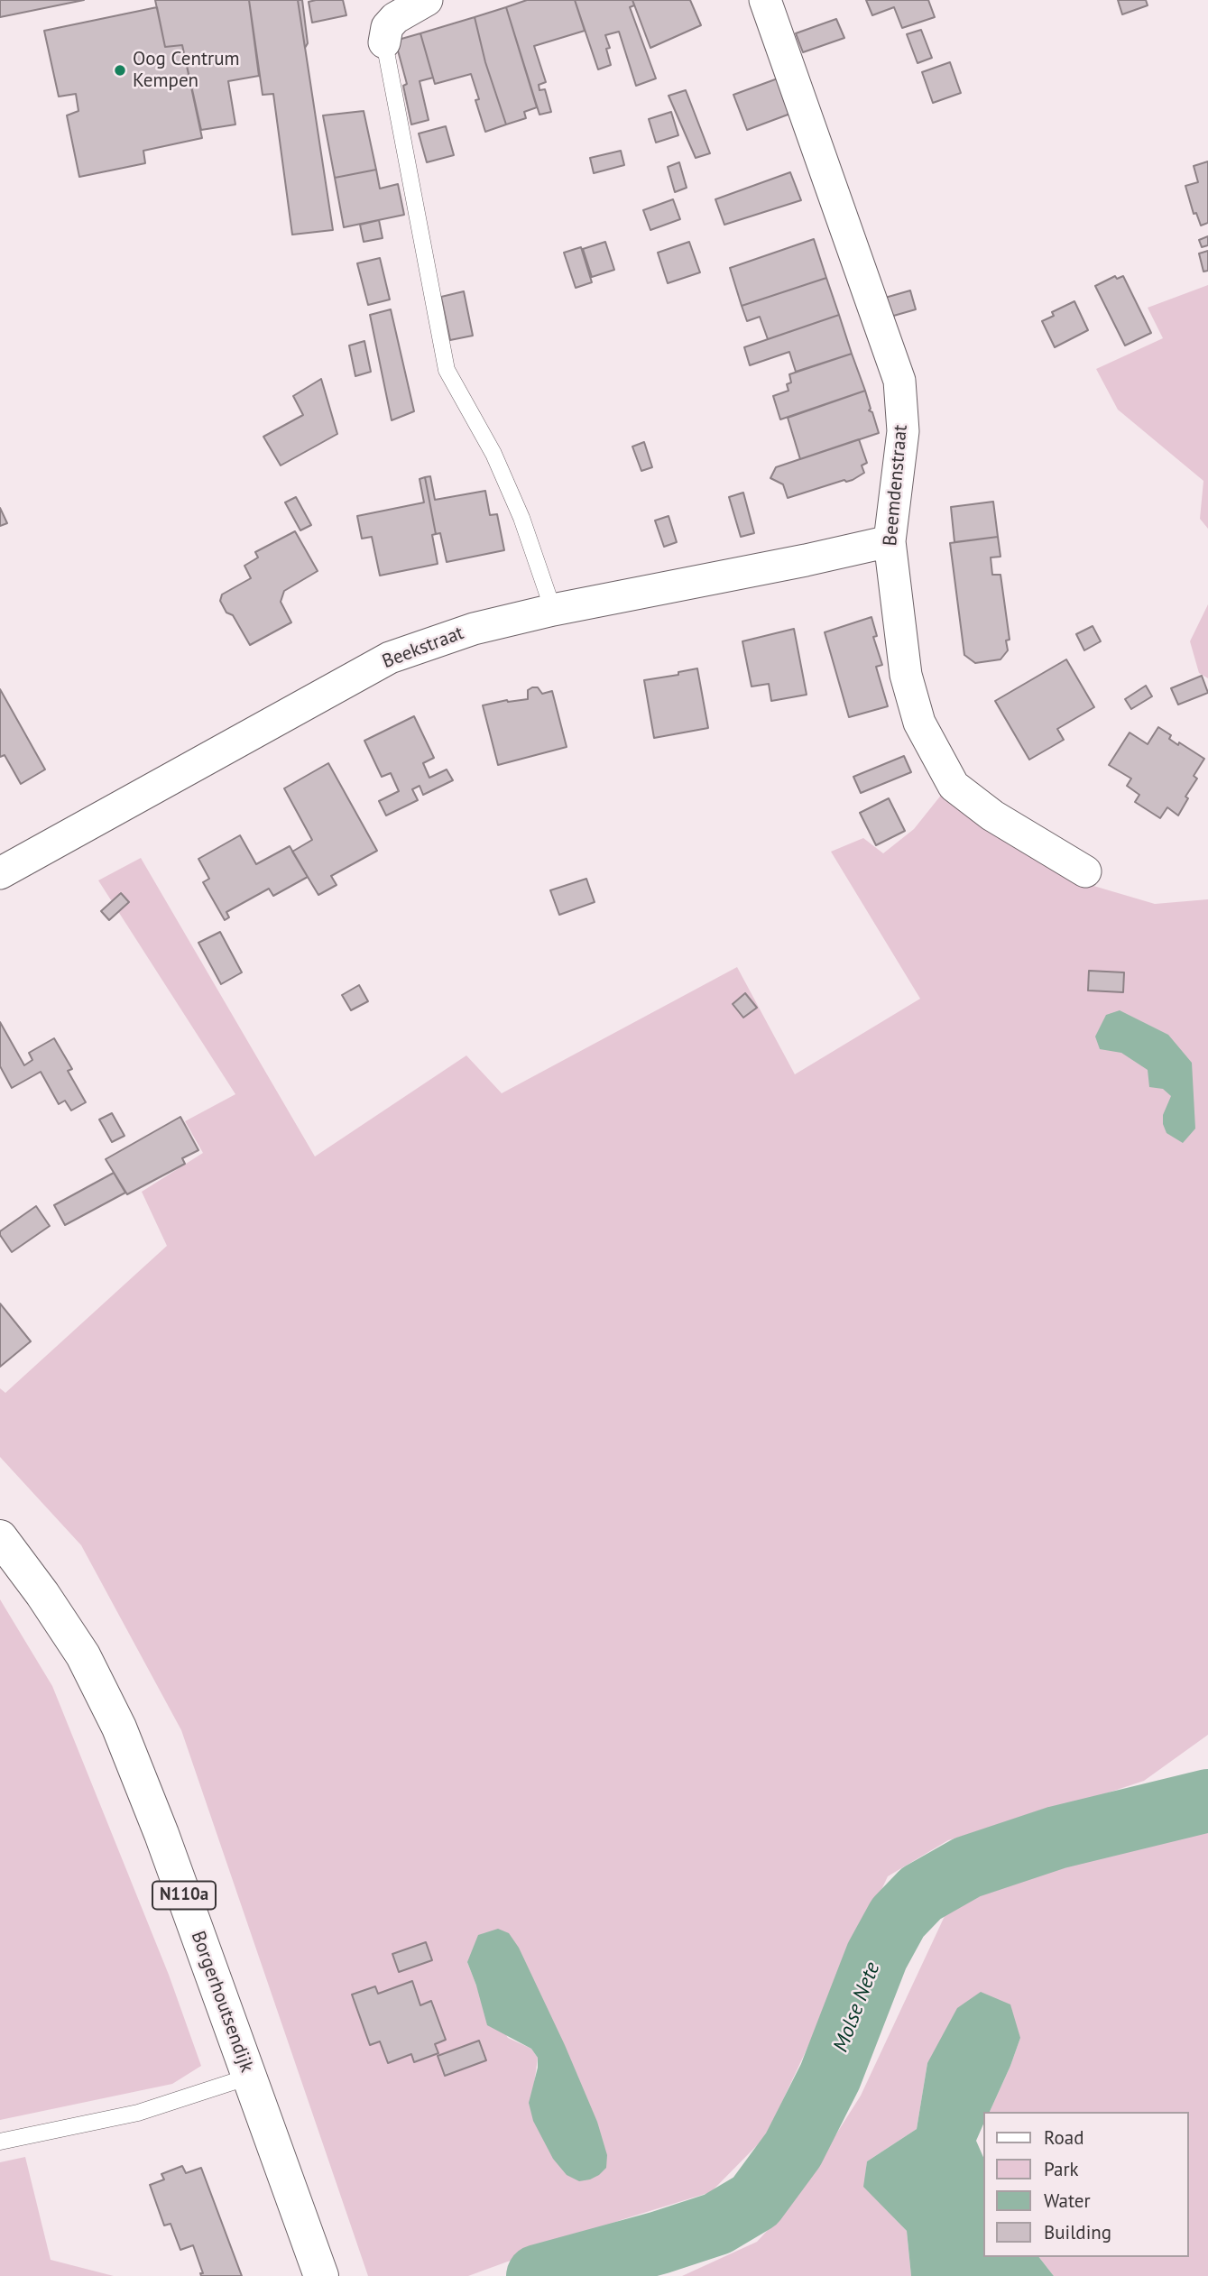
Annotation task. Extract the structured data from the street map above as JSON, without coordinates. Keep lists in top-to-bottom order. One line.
{"streets":{"main road":["N110a","Borgerhoutsendijk"],"street":["Beemdenstraat","Beekstraat"]},"crossings":[["Beemdenstraat","Beekstraat"]],"water":["Molse Nete"],"places":["Oog Centrum Kempen"],"legend":["Road","Park","Water","Building"]}
